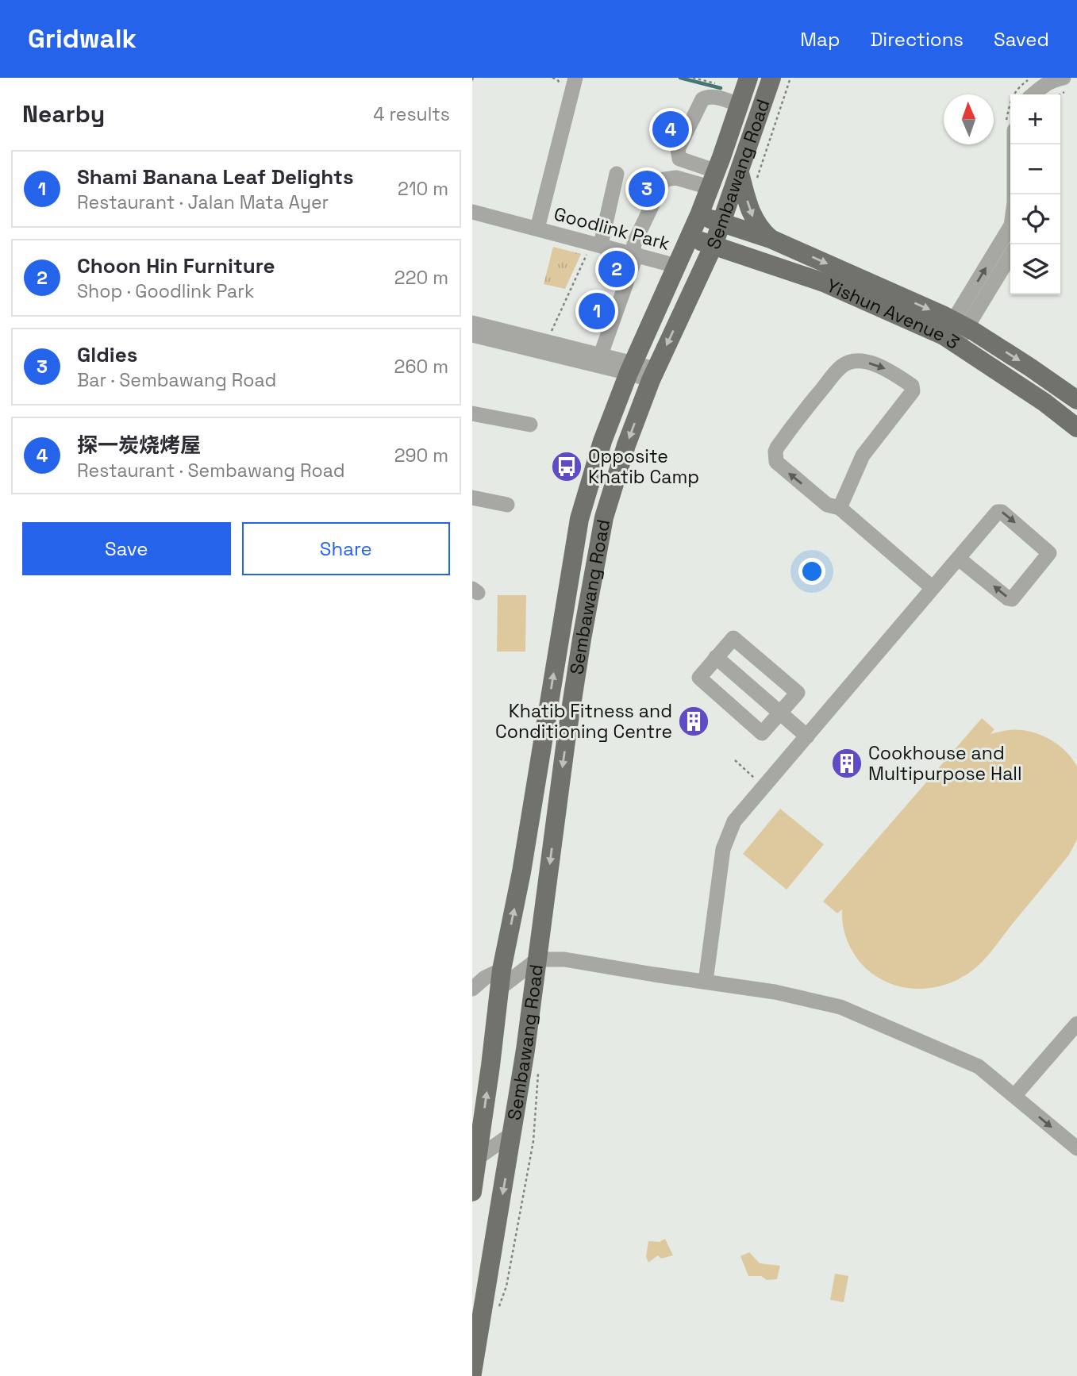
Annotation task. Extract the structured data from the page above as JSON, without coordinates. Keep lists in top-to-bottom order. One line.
{"streets":{"main road":["Sembawang Road","Yishun Avenue 3"],"street":["Goodlink Park"]},"crossings":[["Sembawang Road","Goodlink Park"],["Sembawang Road","Yishun Avenue 3"]],"places":{"bus stop":["Opposite Khatib Camp"],"building":["Khatib Fitness and Conditioning Centre","Cookhouse and Multipurpose Hall"]},"north":"top","page":{"header":"Gridwalk","nav":["Map","Directions","Saved"],"heading":["Nearby","4 results"],"map_buttons":["+","−"],"pins":["4","3","2","1"],"list":[{"mark":"1","name":"Shami Banana Leaf Delights","note":"Restaurant · Jalan Mata Ayer","value":"210 m"},{"mark":"2","name":"Choon Hin Furniture","note":"Shop · Goodlink Park","value":"220 m"},{"mark":"3","name":"Gldies","note":"Bar · Sembawang Road","value":"260 m"},{"mark":"4","name":"探一炭烧烤屋","note":"Restaurant · Sembawang Road","value":"290 m"}],"buttons":["Save","Share"]}}
